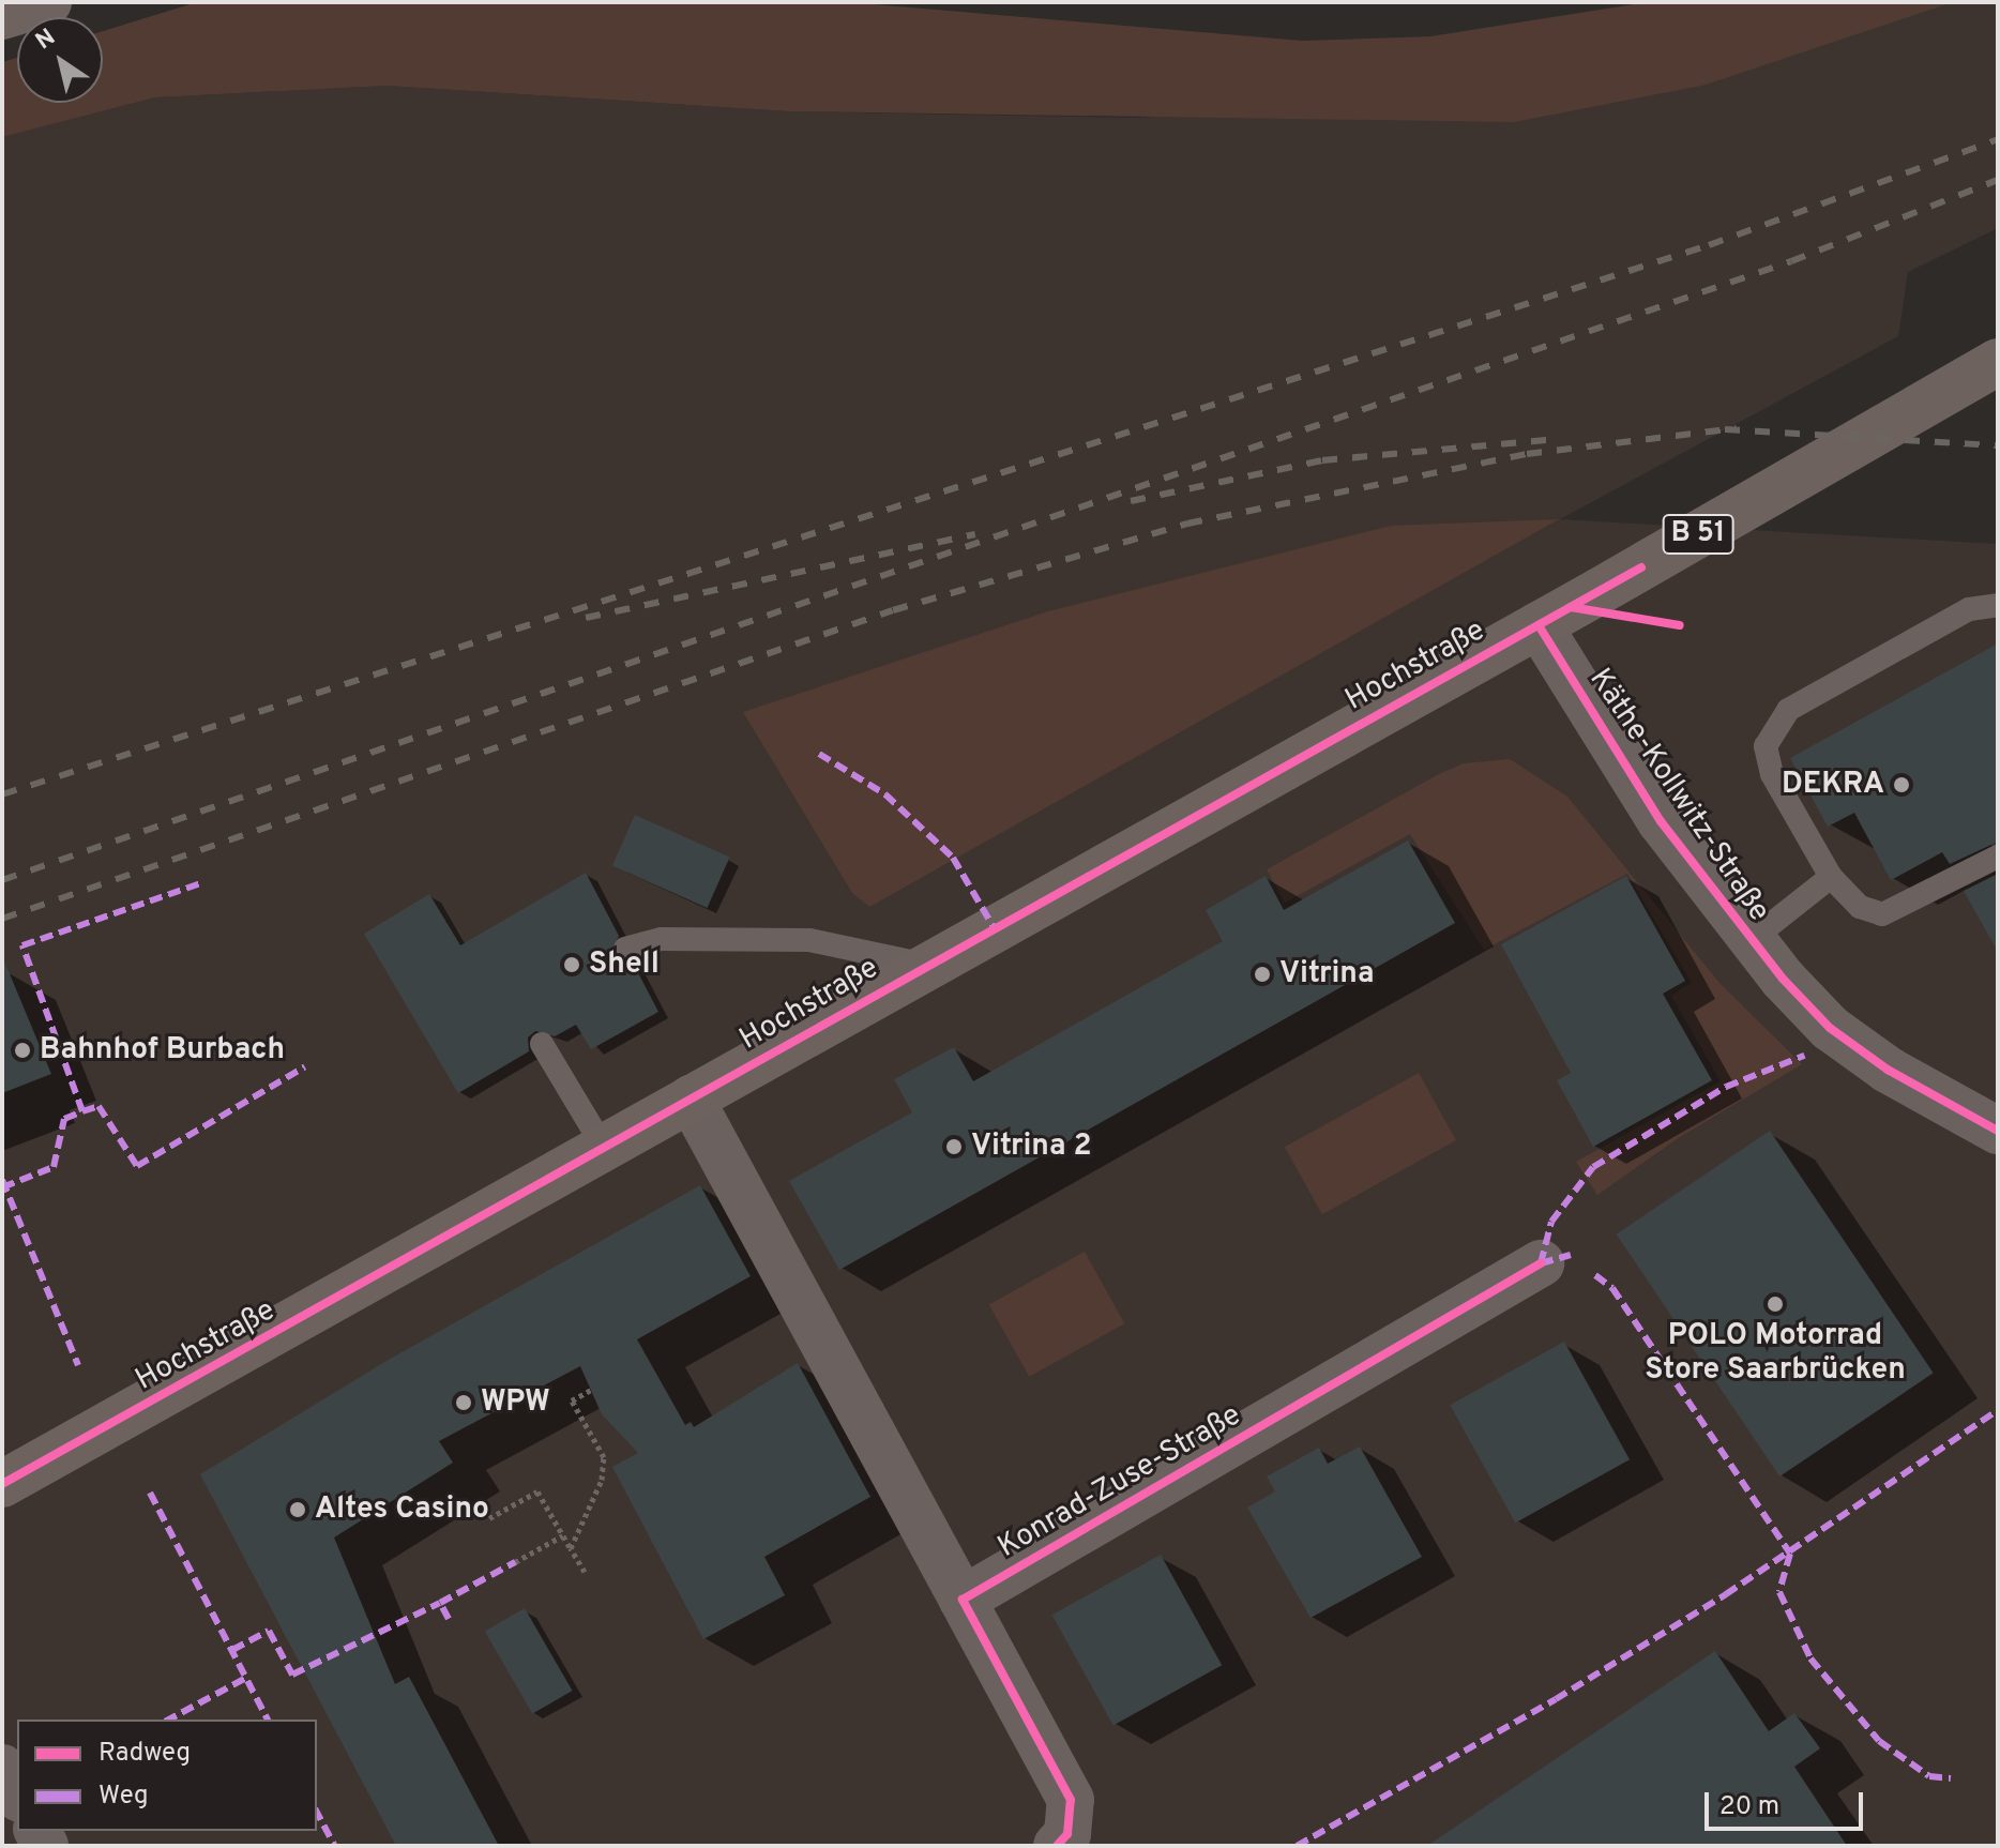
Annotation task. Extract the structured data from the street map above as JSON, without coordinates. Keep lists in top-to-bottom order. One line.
{"streets":{"main road":["B 51","Hochstraße"],"street":["Käthe-Kollwitz-Straße","Konrad-Zuse-Straße"]},"crossings":[["Hochstraße","Käthe-Kollwitz-Straße"]],"places":["DEKRA","Shell","Vitrina","Bahnhof Burbach","Vitrina 2","POLO Motorrad Store Saarbrücken","WPW","Altes Casino"],"legend":["Radweg","Weg"],"scale_bar":"20 m","north":"top left"}
